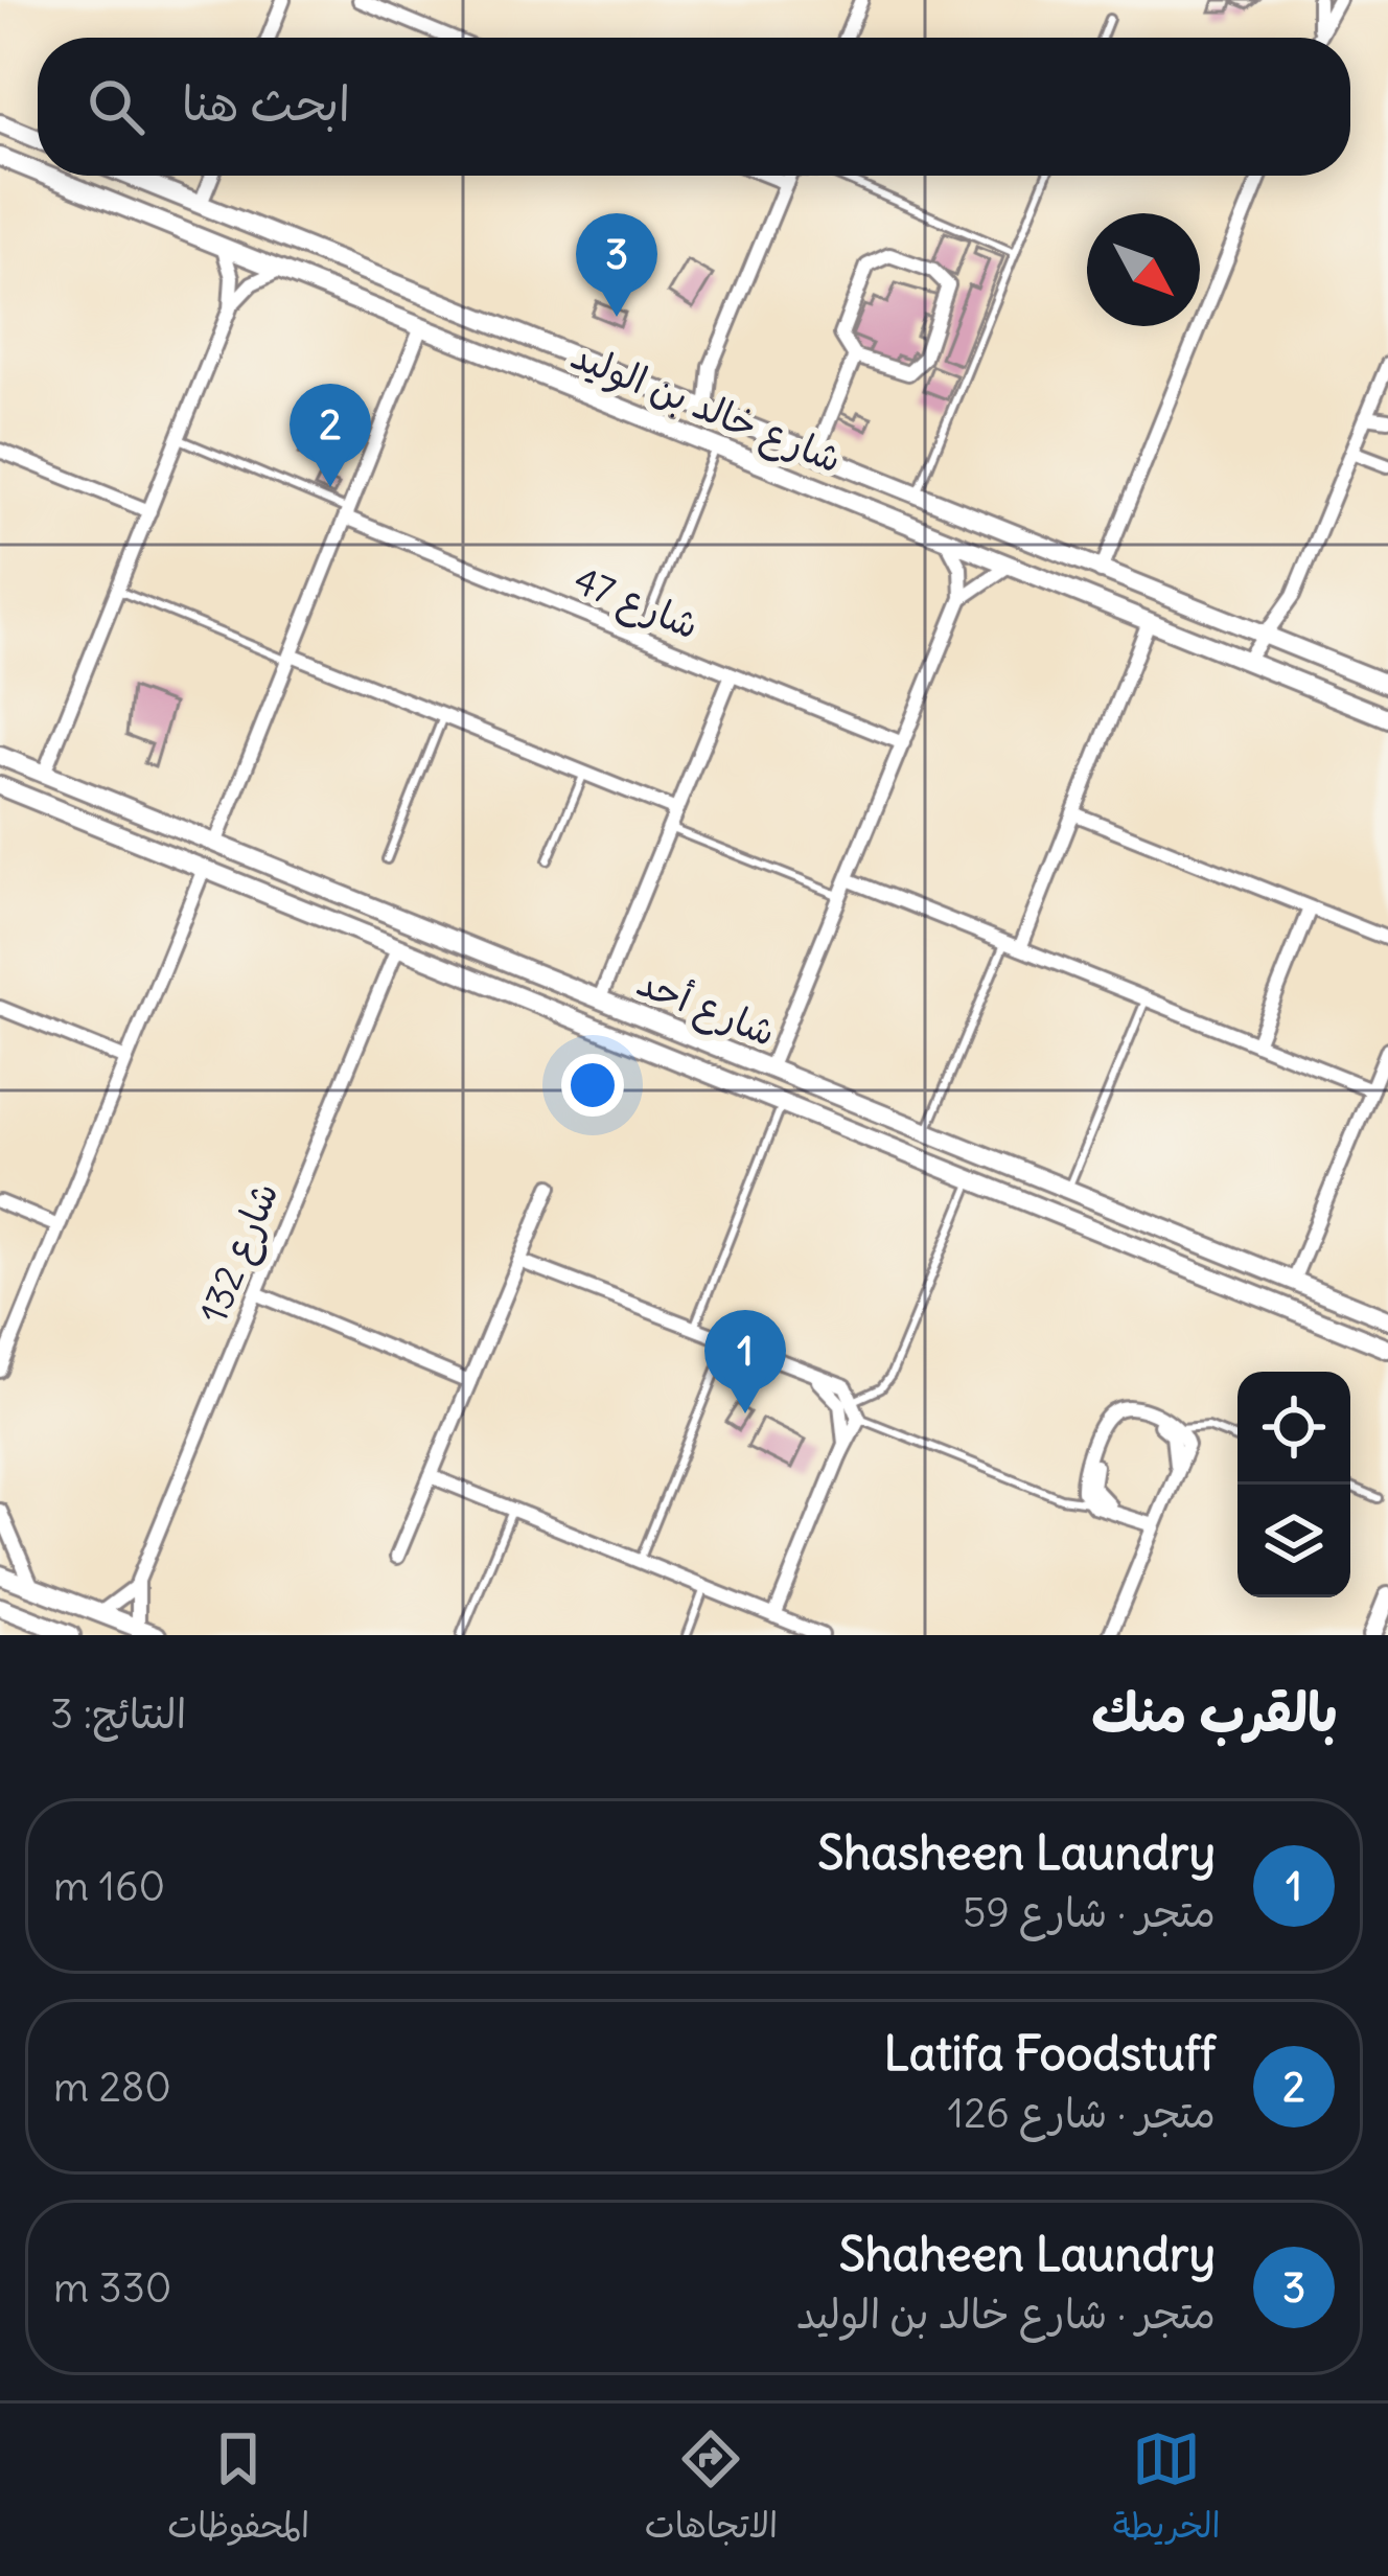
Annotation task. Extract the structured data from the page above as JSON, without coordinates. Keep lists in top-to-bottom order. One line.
{"streets":{"main road":["شارع خالد بن الوليد","شارع أحد"],"street":["شارع 47","شارع 132"]},"crossings":[["شارع أحد","شارع 132"]],"north":"bottom right","page":{"search":"ابحث هنا","pins":["3","2","1"],"heading":["بالقرب منك","النتائج: 3"],"list":[{"mark":"1","name":"Shasheen Laundry","note":"متجر · شارع 59","value":"160 m"},{"mark":"2","name":"Latifa Foodstuff","note":"متجر · شارع 126","value":"280 m"},{"mark":"3","name":"Shaheen Laundry","note":"متجر · شارع خالد بن الوليد","value":"330 m"}],"nav":["الخريطة","الاتجاهات","المحفوظات"]}}
